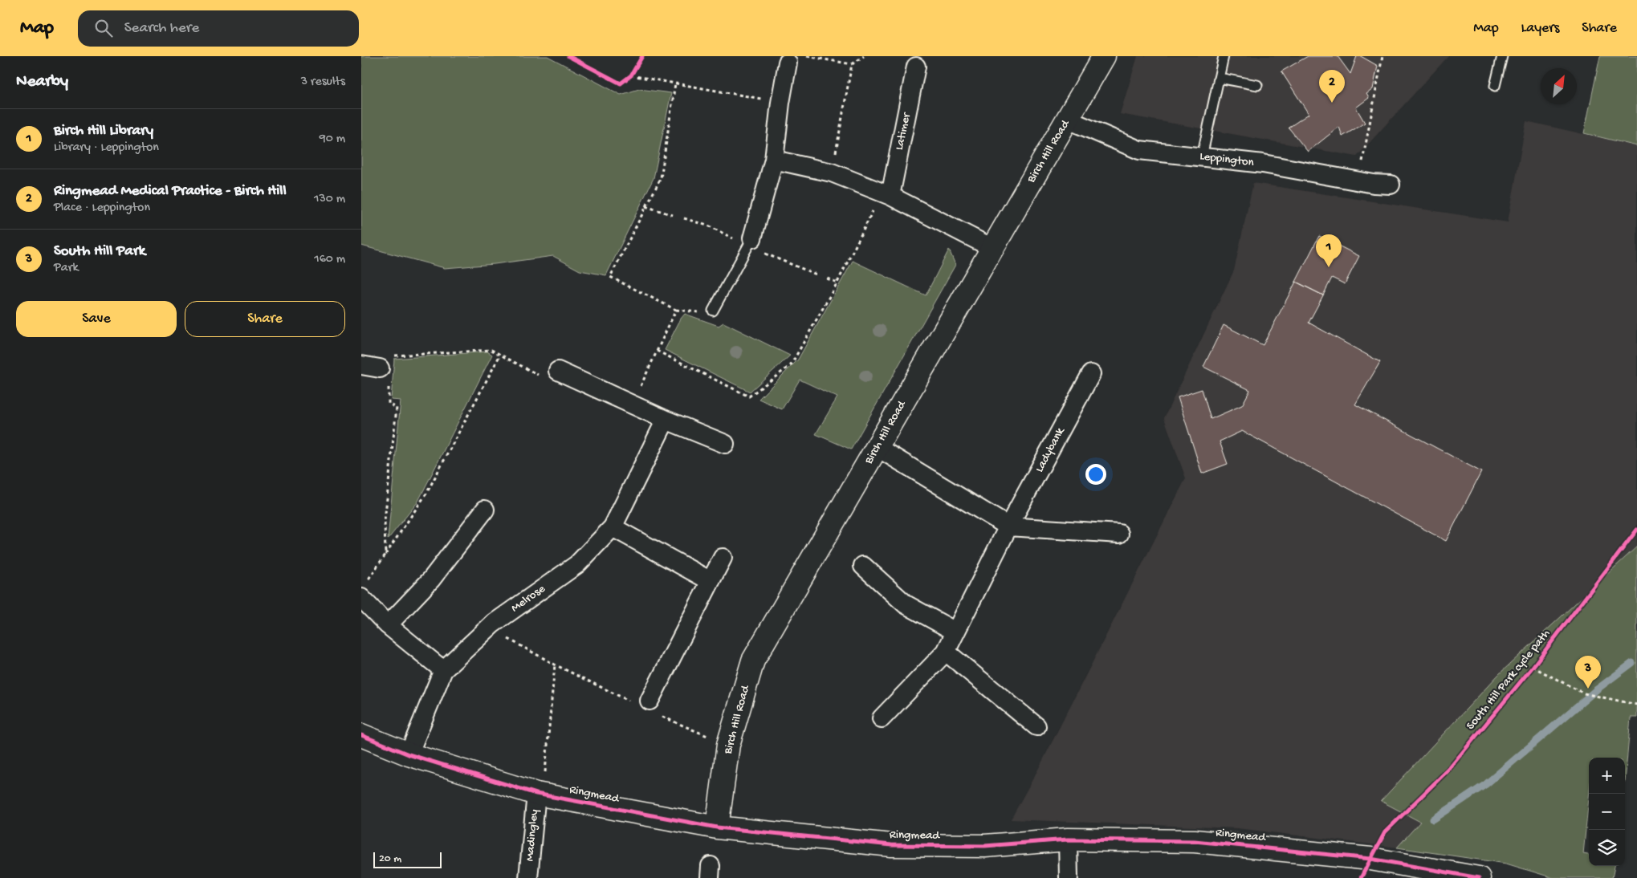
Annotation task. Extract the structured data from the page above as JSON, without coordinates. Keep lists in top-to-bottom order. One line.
{"streets":{"street":["Latimer","Birch Hill Road","Leppington","Ladybank","Melrose","Ringmead","Madingley"],"cycle path":["South Hill Park cycle path"]},"crossings":[["Birch Hill Road","Leppington"],["Birch Hill Road","Ringmead"],["Melrose","Ringmead"],["Ringmead","Madingley"]],"scale_bar":"20 m","north":"top right","page":{"header":"Map","search":"Search here","nav":["Map","Layers","Share"],"heading":["Nearby","3 results"],"pins":["2","1","3"],"list":[{"mark":"1","name":"Birch Hill Library","note":"Library · Leppington","value":"90 m"},{"mark":"2","name":"Ringmead Medical Practice - Birch Hill","note":"Place · Leppington","value":"130 m"},{"mark":"3","name":"South Hill Park","note":"Park","value":"160 m"}],"buttons":["Save","Share"],"map_buttons":["+","−"],"scale":"20 m"}}
